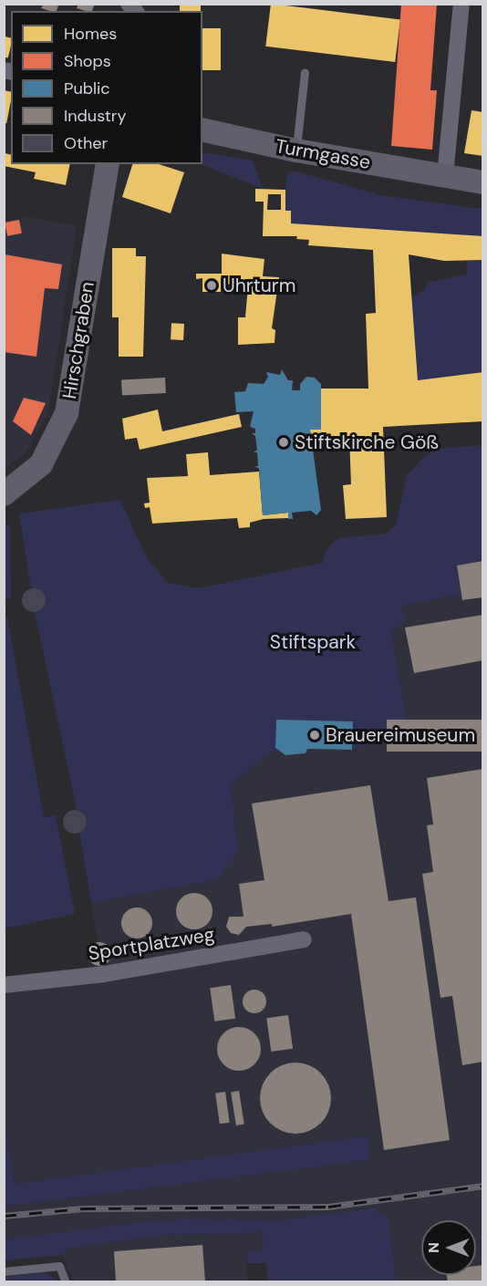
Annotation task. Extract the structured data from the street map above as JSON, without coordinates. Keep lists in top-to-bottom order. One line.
{"streets":{"main road":["Turmgasse","Hirschgraben"],"street":["Sportplatzweg"]},"parks":["Stiftspark"],"places":["Uhrturm","Stiftskirche Göß","Brauereimuseum"],"legend":["Homes","Shops","Public","Industry","Other"],"north":"left"}
